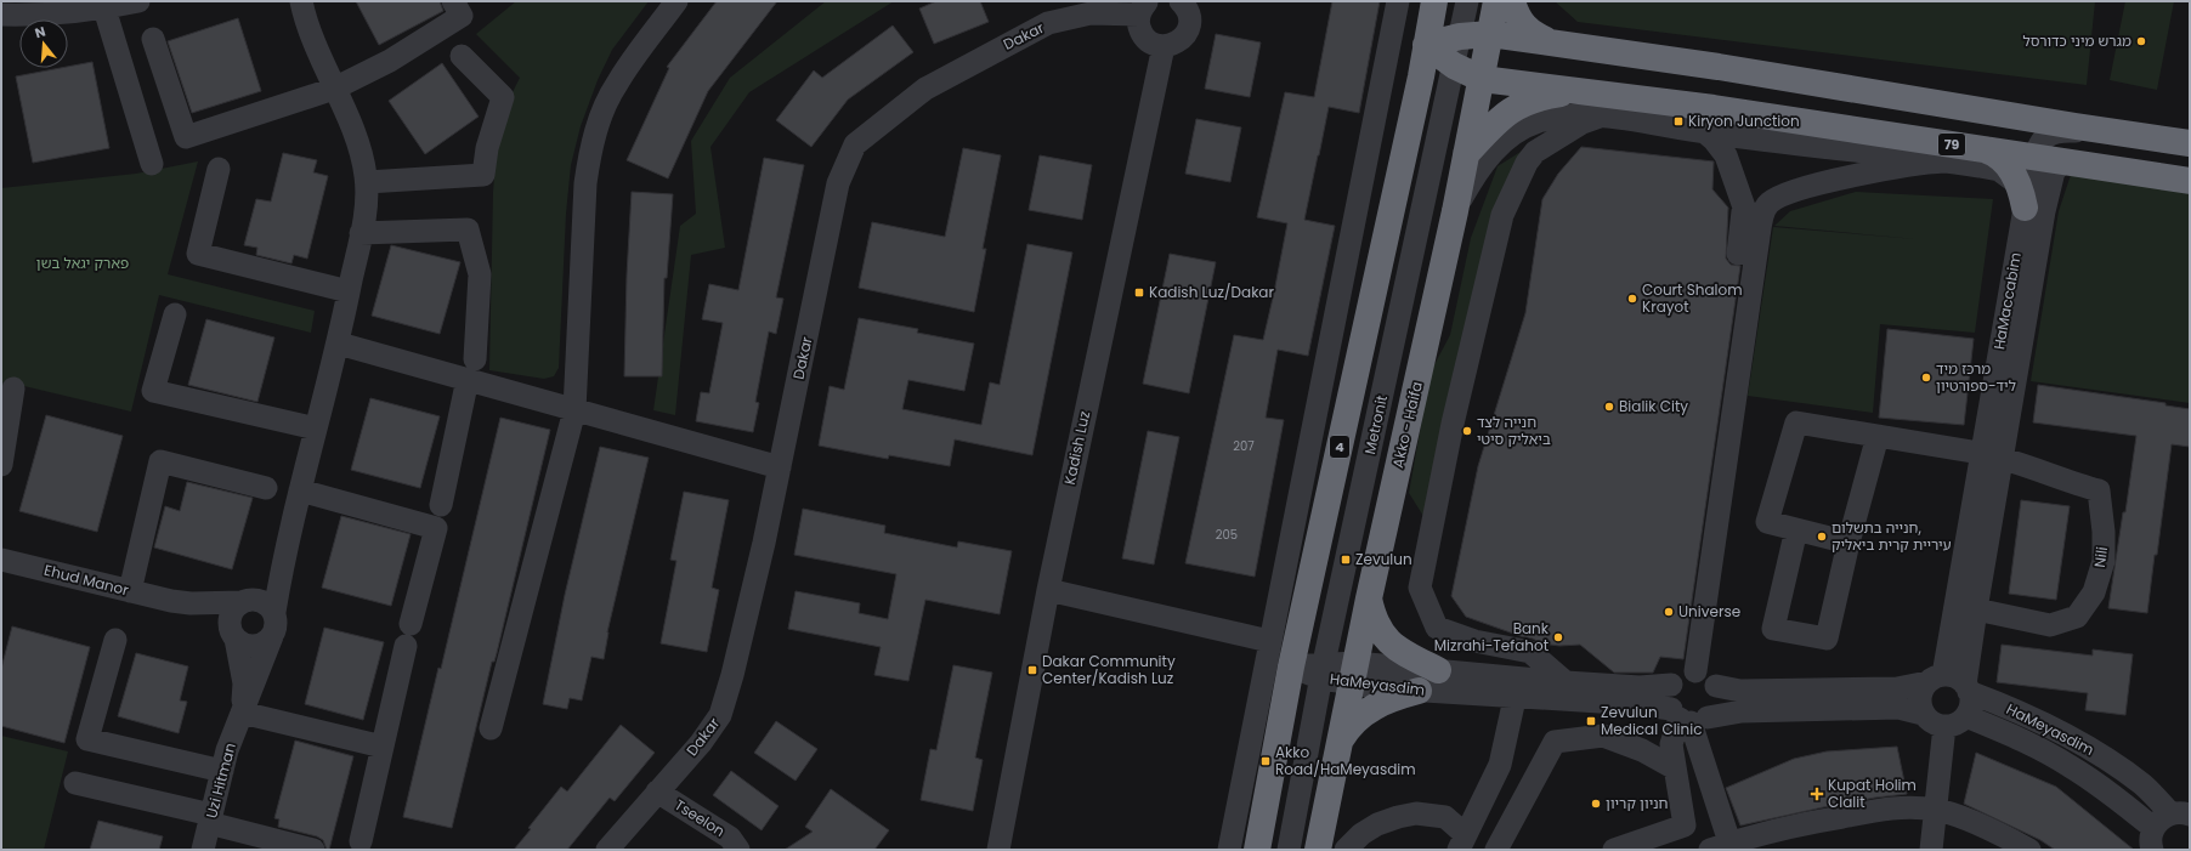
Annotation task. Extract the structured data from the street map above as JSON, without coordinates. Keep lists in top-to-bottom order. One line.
{"streets":{"highway":["79","Akko - Haifa","4"],"street":["Dakar","HaMaccabim","Metronit","Kadish Luz","Nili","Ehud Manor","HaMeyasdim","Uzi Hitman","Tseelon"]},"crossings":[["Dakar","Tseelon"],["79","HaMaccabim"],["79","Metronit"],["79","Akko - Haifa"],["79","4"],["HaMaccabim","Nili"],["HaMaccabim","HaMeyasdim"],["Metronit","HaMeyasdim"],["Akko - Haifa","HaMeyasdim"],["4","HaMeyasdim"],["Ehud Manor","Uzi Hitman"]],"parks":["פארק יגאל בשן"],"places":{"other":["מגרש מיני כדורסל","Court Shalom Krayot","מרכז מיד ליד-ספורטיון","Bialik City","חנייה לצד ביאליק סיטי","חנייה בתשלום, עיריית קרית ביאליק","Universe","Bank Mizrahi-Tefahot","חניון קריון"],"transit":["Kiryon Junction","Kadish Luz/Dakar","Zevulun","Dakar Community Center/Kadish Luz","Zevulun Medical Clinic","Akko Road/HaMeyasdim"],"health":["Kupat Holim Clalit"]},"house_numbers":["207","205"],"north":"top"}
